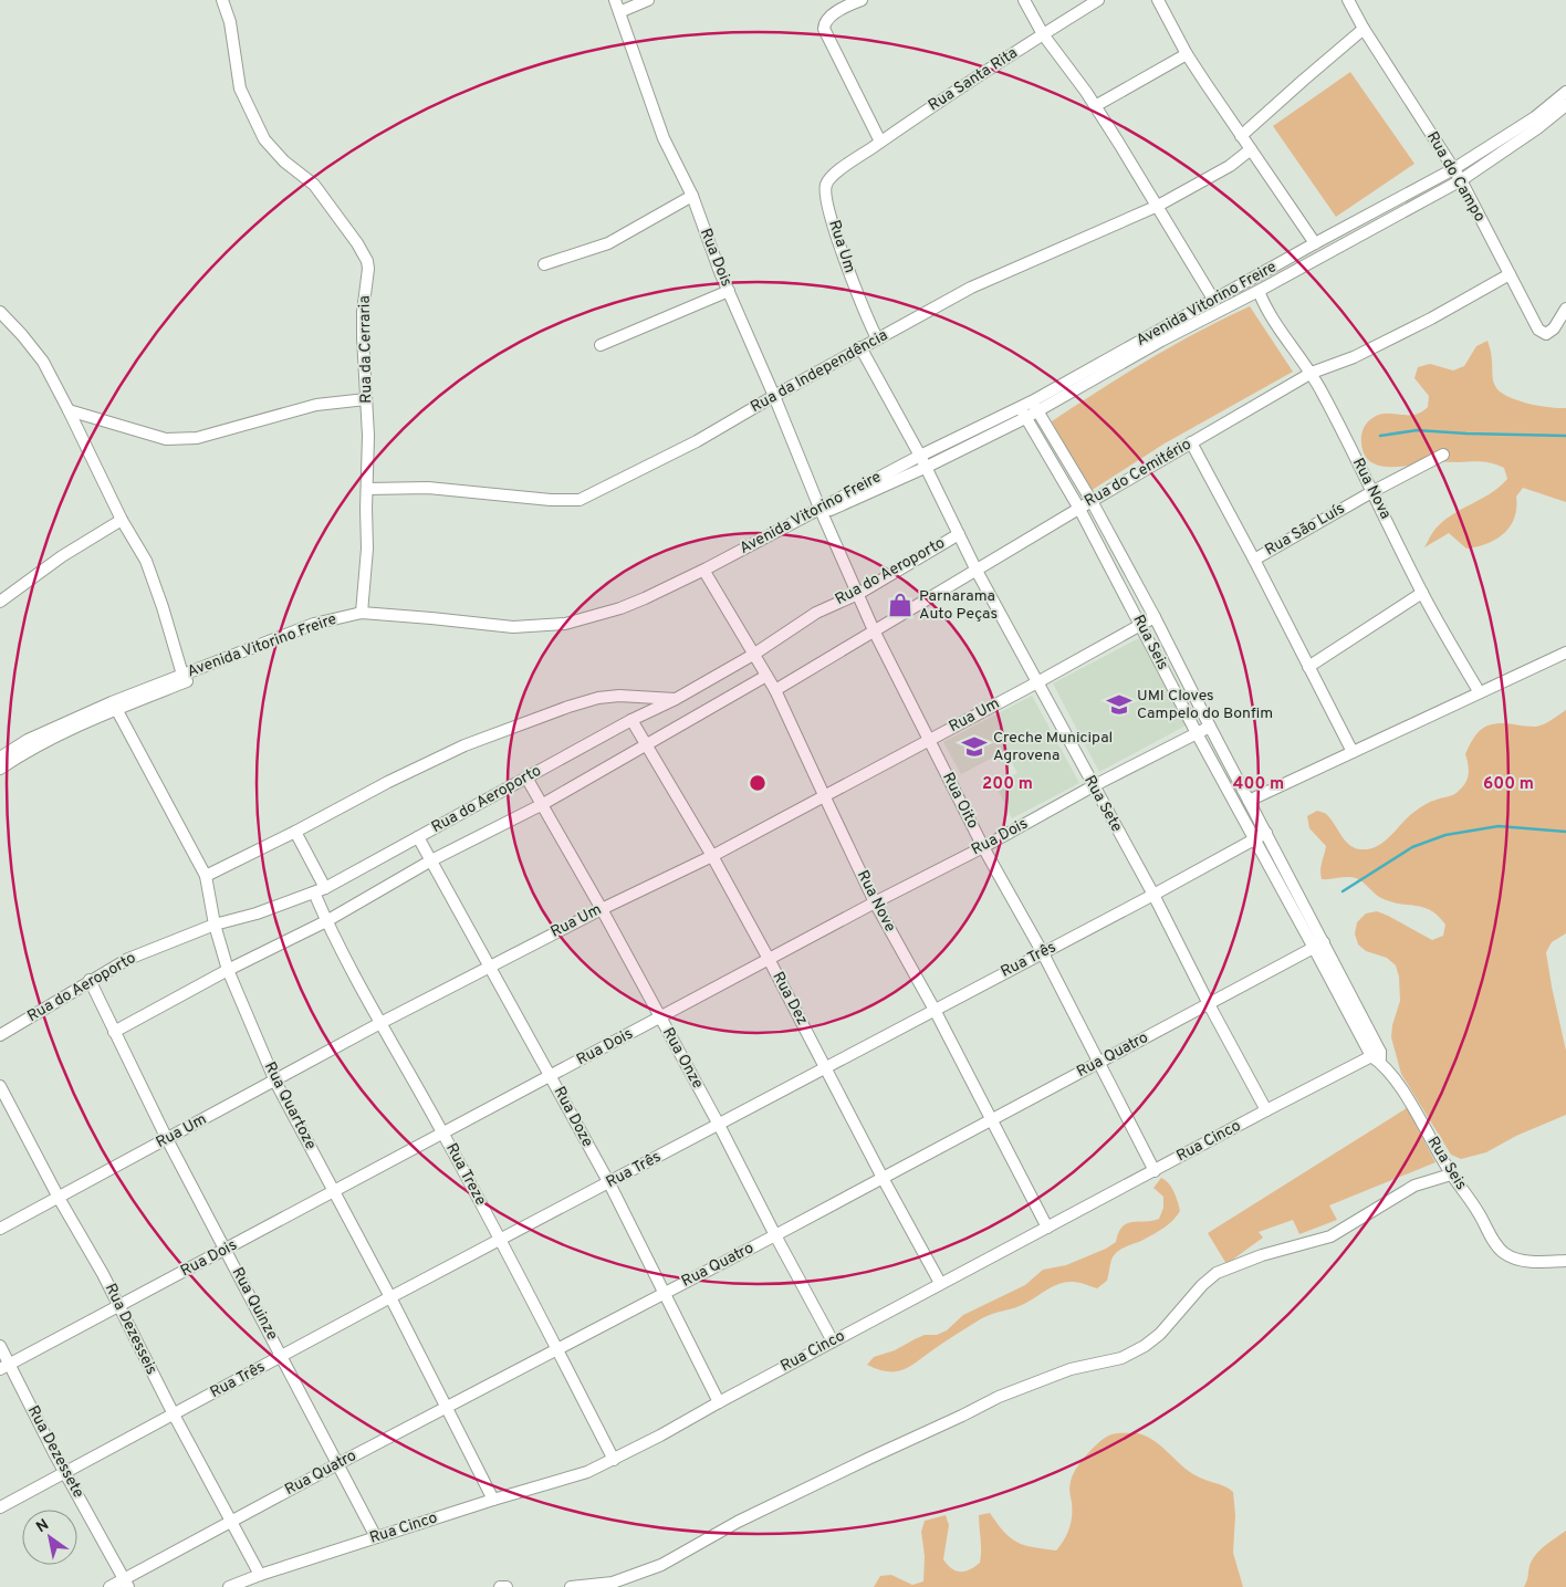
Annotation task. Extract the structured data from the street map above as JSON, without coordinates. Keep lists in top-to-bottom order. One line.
{"streets":{"street":["Rua Santa Rita","Rua do Campo","Rua Um","Rua Dois","Avenida Vitorino Freire","Rua da Cerraria","Rua da Independência","Rua do Cemitério","Rua Nova","Rua São Luís","Rua do Aeroporto","Rua Seis","Rua Oito","Rua Sete","Rua Nove","Rua Três","Rua Dez","Rua Quatro","Rua Onze","Rua Quartoze","Rua Doze","Rua Cinco","Rua Treze","Rua Quinze","Rua Dezesseis","Rua Dezessete"]},"crossings":[["Rua Santa Rita","Rua Um"],["Rua do Campo","Avenida Vitorino Freire"],["Rua do Campo","Rua do Cemitério"],["Rua Um","Rua da Independência"],["Rua Um","Rua Seis"],["Rua Um","Rua Oito"],["Rua Um","Rua Sete"],["Rua Um","Rua Nove"],["Rua Um","Rua Dez"],["Rua Um","Rua Onze"],["Rua Um","Rua Quartoze"],["Rua Um","Rua Doze"],["Rua Um","Rua Treze"],["Rua Um","Rua Quinze"],["Rua Um","Rua Dezesseis"],["Rua Dois","Avenida Vitorino Freire"],["Rua Dois","Rua da Independência"],["Rua Dois","Rua Seis"],["Rua Dois","Rua Oito"],["Rua Dois","Rua Sete"],["Rua Dois","Rua Nove"],["Rua Dois","Rua Dez"],["Rua Dois","Rua Onze"],["Rua Dois","Rua Quartoze"],["Rua Dois","Rua Doze"],["Rua Dois","Rua Treze"],["Rua Dois","Rua Quinze"],["Rua Dois","Rua Dezesseis"],["Rua Dois","Rua Dezessete"],["Avenida Vitorino Freire","Rua da Cerraria"],["Avenida Vitorino Freire","Rua Nova"],["Avenida Vitorino Freire","Rua Seis"],["Avenida Vitorino Freire","Rua Oito"],["Avenida Vitorino Freire","Rua Sete"],["Avenida Vitorino Freire","Rua Nove"],["Avenida Vitorino Freire","Rua Quartoze"],["Rua da Cerraria","Rua da Independência"],["Rua do Cemitério","Rua Nova"],["Rua do Cemitério","Rua Seis"],["Rua do Cemitério","Rua Oito"],["Rua do Cemitério","Rua Sete"],["Rua do Cemitério","Rua Nove"],["Rua Nova","Rua São Luís"],["Rua do Aeroporto","Rua Oito"],["Rua do Aeroporto","Rua Sete"],["Rua do Aeroporto","Rua Nove"],["Rua do Aeroporto","Rua Dez"],["Rua do Aeroporto","Rua Onze"],["Rua do Aeroporto","Rua Quartoze"],["Rua do Aeroporto","Rua Doze"],["Rua do Aeroporto","Rua Treze"],["Rua do Aeroporto","Rua Quinze"],["Rua Seis","Rua Três"],["Rua Seis","Rua Quatro"],["Rua Seis","Rua Cinco"],["Rua Oito","Rua Três"],["Rua Oito","Rua Quatro"],["Rua Oito","Rua Cinco"],["Rua Sete","Rua Três"],["Rua Sete","Rua Quatro"],["Rua Sete","Rua Cinco"],["Rua Nove","Rua Três"],["Rua Nove","Rua Quatro"],["Rua Nove","Rua Cinco"],["Rua Três","Rua Dez"],["Rua Três","Rua Onze"],["Rua Três","Rua Quartoze"],["Rua Três","Rua Doze"],["Rua Três","Rua Treze"],["Rua Três","Rua Quinze"],["Rua Três","Rua Dezesseis"],["Rua Três","Rua Dezessete"],["Rua Dez","Rua Quatro"],["Rua Dez","Rua Cinco"],["Rua Quatro","Rua Onze"],["Rua Quatro","Rua Quartoze"],["Rua Quatro","Rua Doze"],["Rua Quatro","Rua Treze"],["Rua Quatro","Rua Quinze"],["Rua Quatro","Rua Dezesseis"],["Rua Quatro","Rua Dezessete"],["Rua Onze","Rua Cinco"],["Rua Quartoze","Rua Cinco"],["Rua Doze","Rua Cinco"],["Rua Cinco","Rua Treze"],["Rua Cinco","Rua Quinze"],["Rua Cinco","Rua Dezesseis"]],"places":{"shop":["Parnarama Auto Peças"],"school or university":["UMI Cloves Campelo do Bonfim","Creche Municipal Agrovena"]},"north":"top left","rings":["200 m","400 m","600 m"]}
